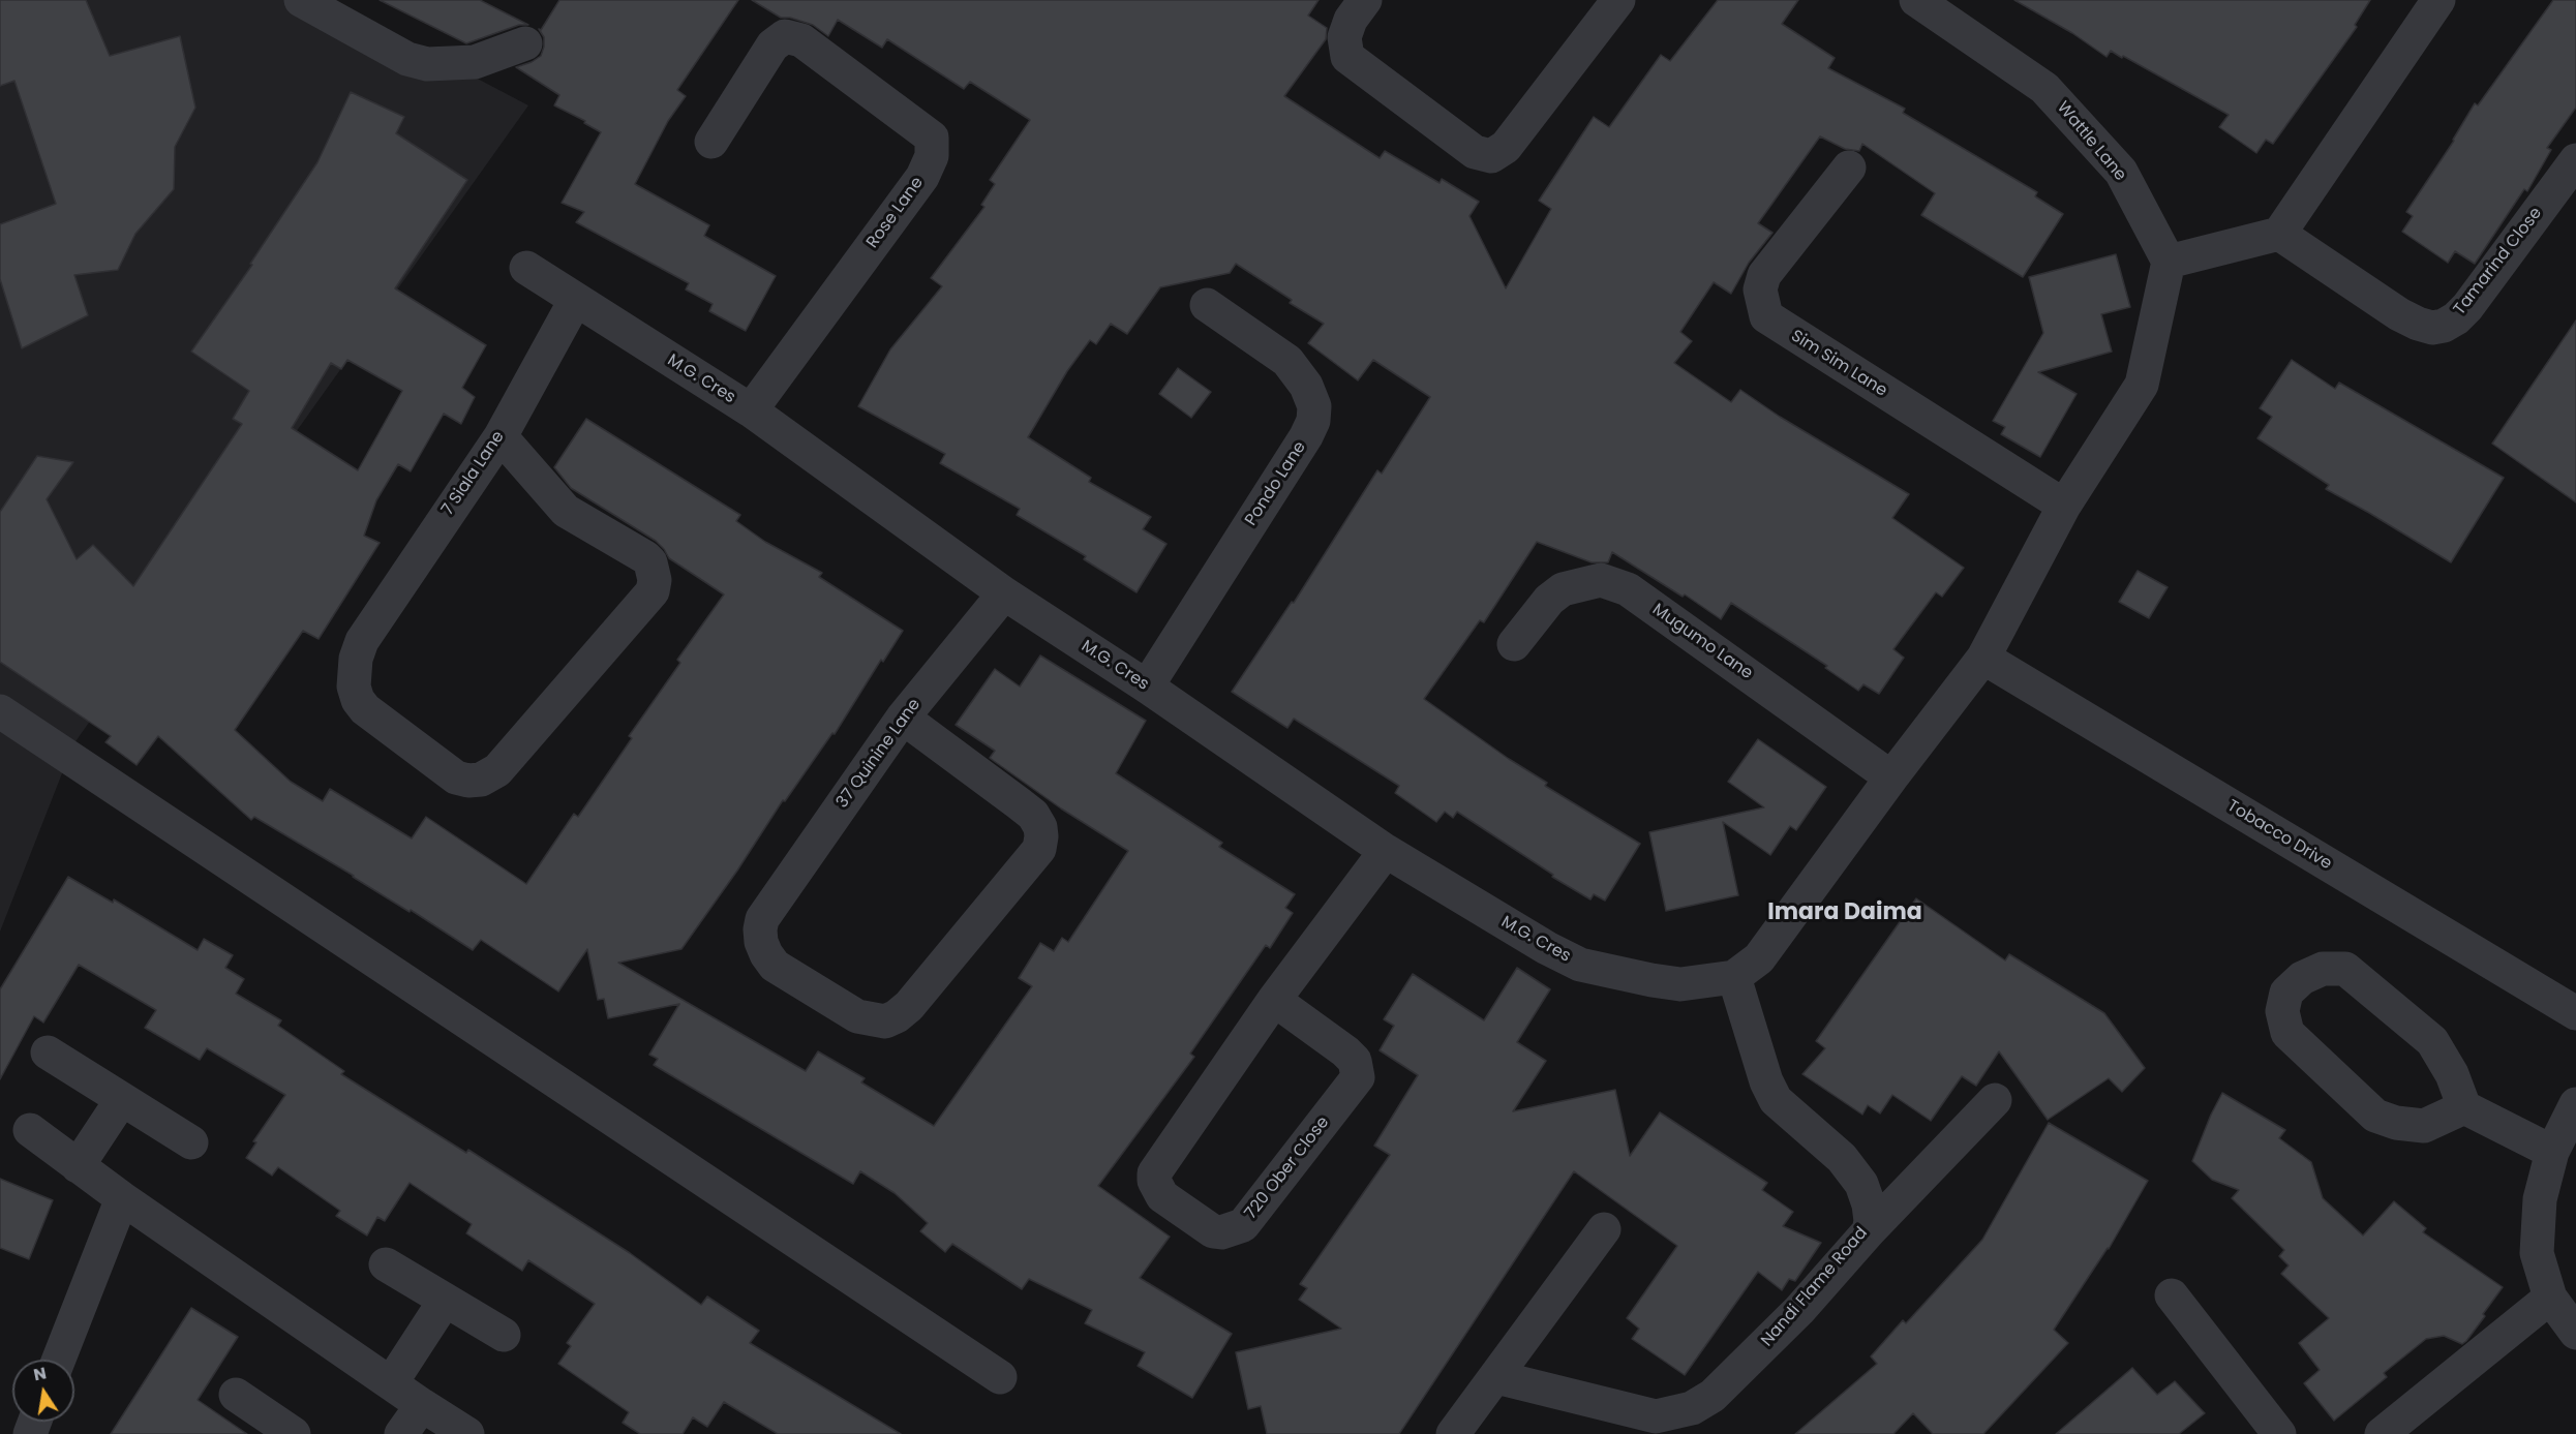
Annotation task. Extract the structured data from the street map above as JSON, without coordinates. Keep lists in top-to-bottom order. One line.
{"streets":{"street":["Wattle Lane","Rose Lane","Tamarind Close","Sim Sim Lane","M.G. Cres","7 Siala Lane","Pondo Lane","Mugumo Lane","37 Quinine Lane","Tobacco Drive","720 Ober Close","Nandi Flame Road"]},"crossings":[["Rose Lane","M.G. Cres"],["M.G. Cres","7 Siala Lane"],["M.G. Cres","Pondo Lane"],["M.G. Cres","37 Quinine Lane"],["M.G. Cres","Nandi Flame Road"]],"districts":["Imara Daima"],"north":"top"}
